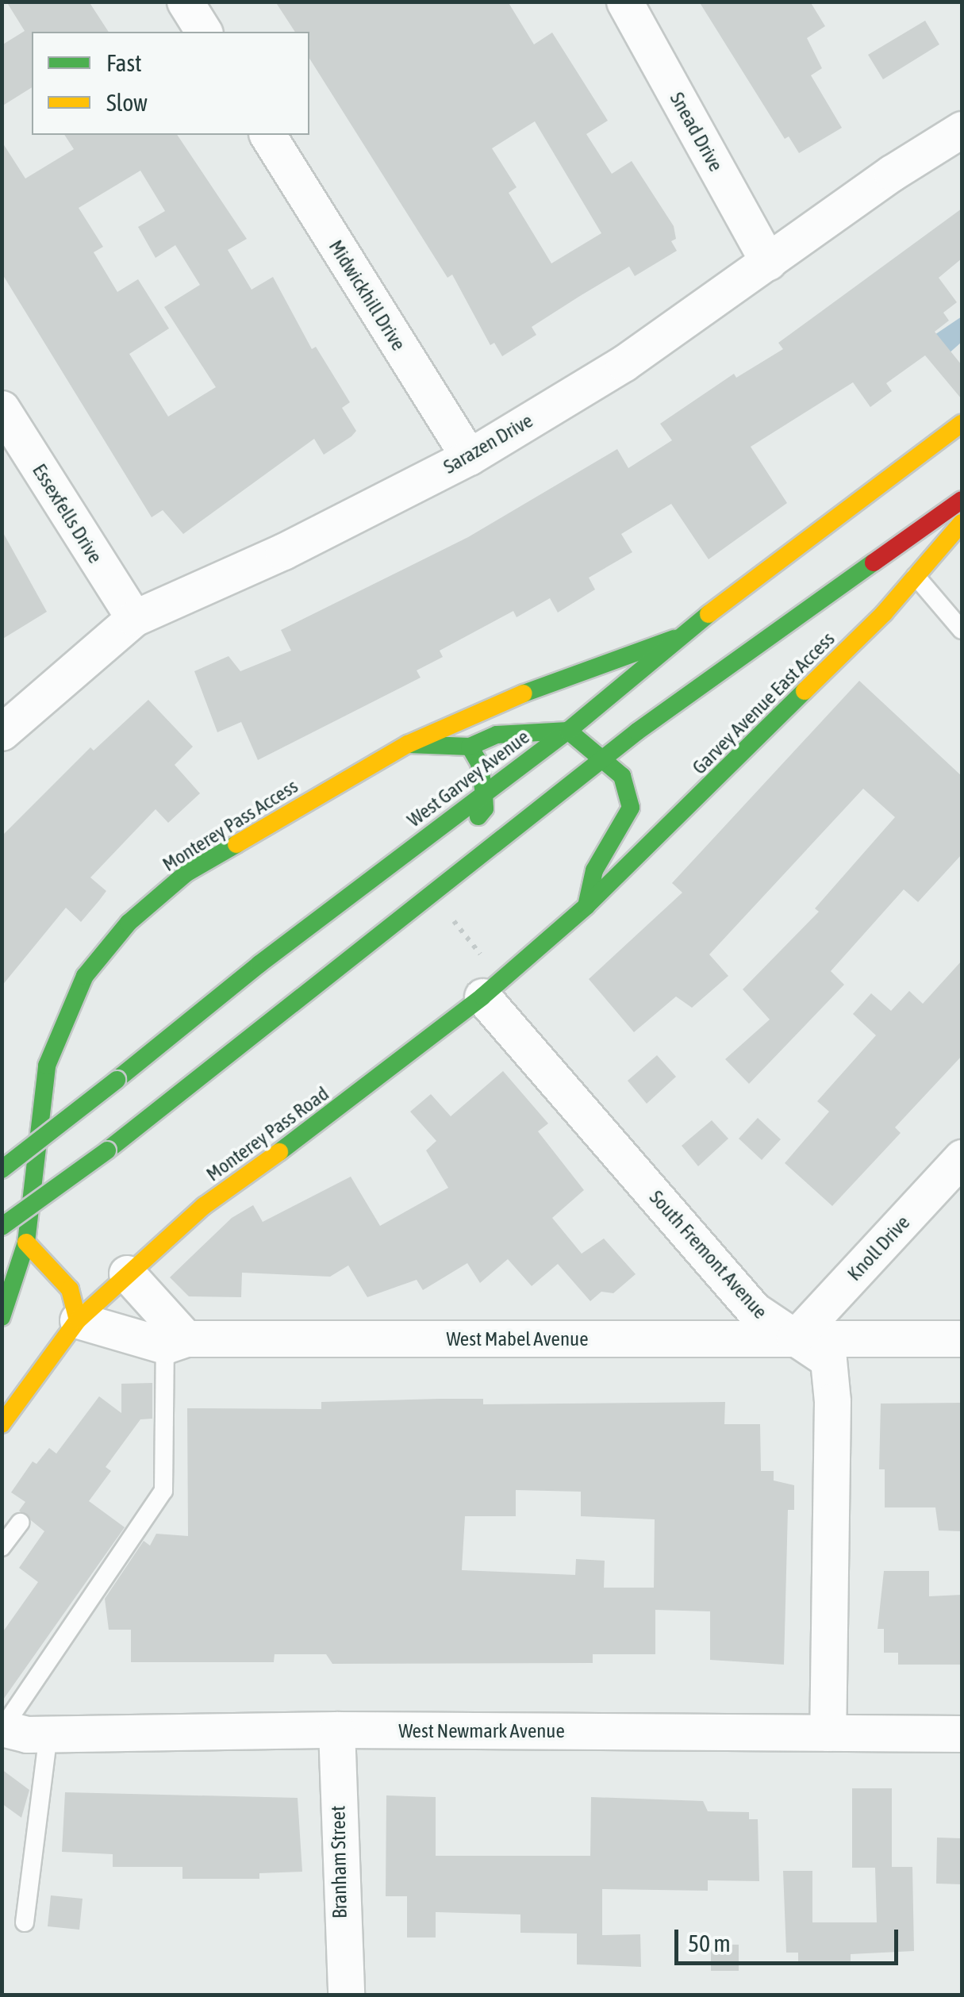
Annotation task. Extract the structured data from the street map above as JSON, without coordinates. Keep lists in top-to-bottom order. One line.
{"streets":{"main road":["Garvey Avenue East Access","West Garvey Avenue","Monterey Pass Access","Monterey Pass Road"],"street":["Snead Drive","Midwickhill Drive","Sarazen Drive","Essexfells Drive","Knoll Drive","South Fremont Avenue","West Mabel Avenue","West Newmark Avenue","Branham Street"]},"crossings":[["Snead Drive","Sarazen Drive"],["Midwickhill Drive","Sarazen Drive"],["Sarazen Drive","Essexfells Drive"],["Garvey Avenue East Access","Monterey Pass Road"],["West Garvey Avenue","Monterey Pass Access"],["Monterey Pass Road","South Fremont Avenue"],["Monterey Pass Road","West Mabel Avenue"],["Knoll Drive","South Fremont Avenue"],["Knoll Drive","West Mabel Avenue"],["South Fremont Avenue","West Mabel Avenue"],["South Fremont Avenue","West Newmark Avenue"],["West Newmark Avenue","Branham Street"]],"legend":["Fast","Slow"],"scale_bar":"50 m"}
